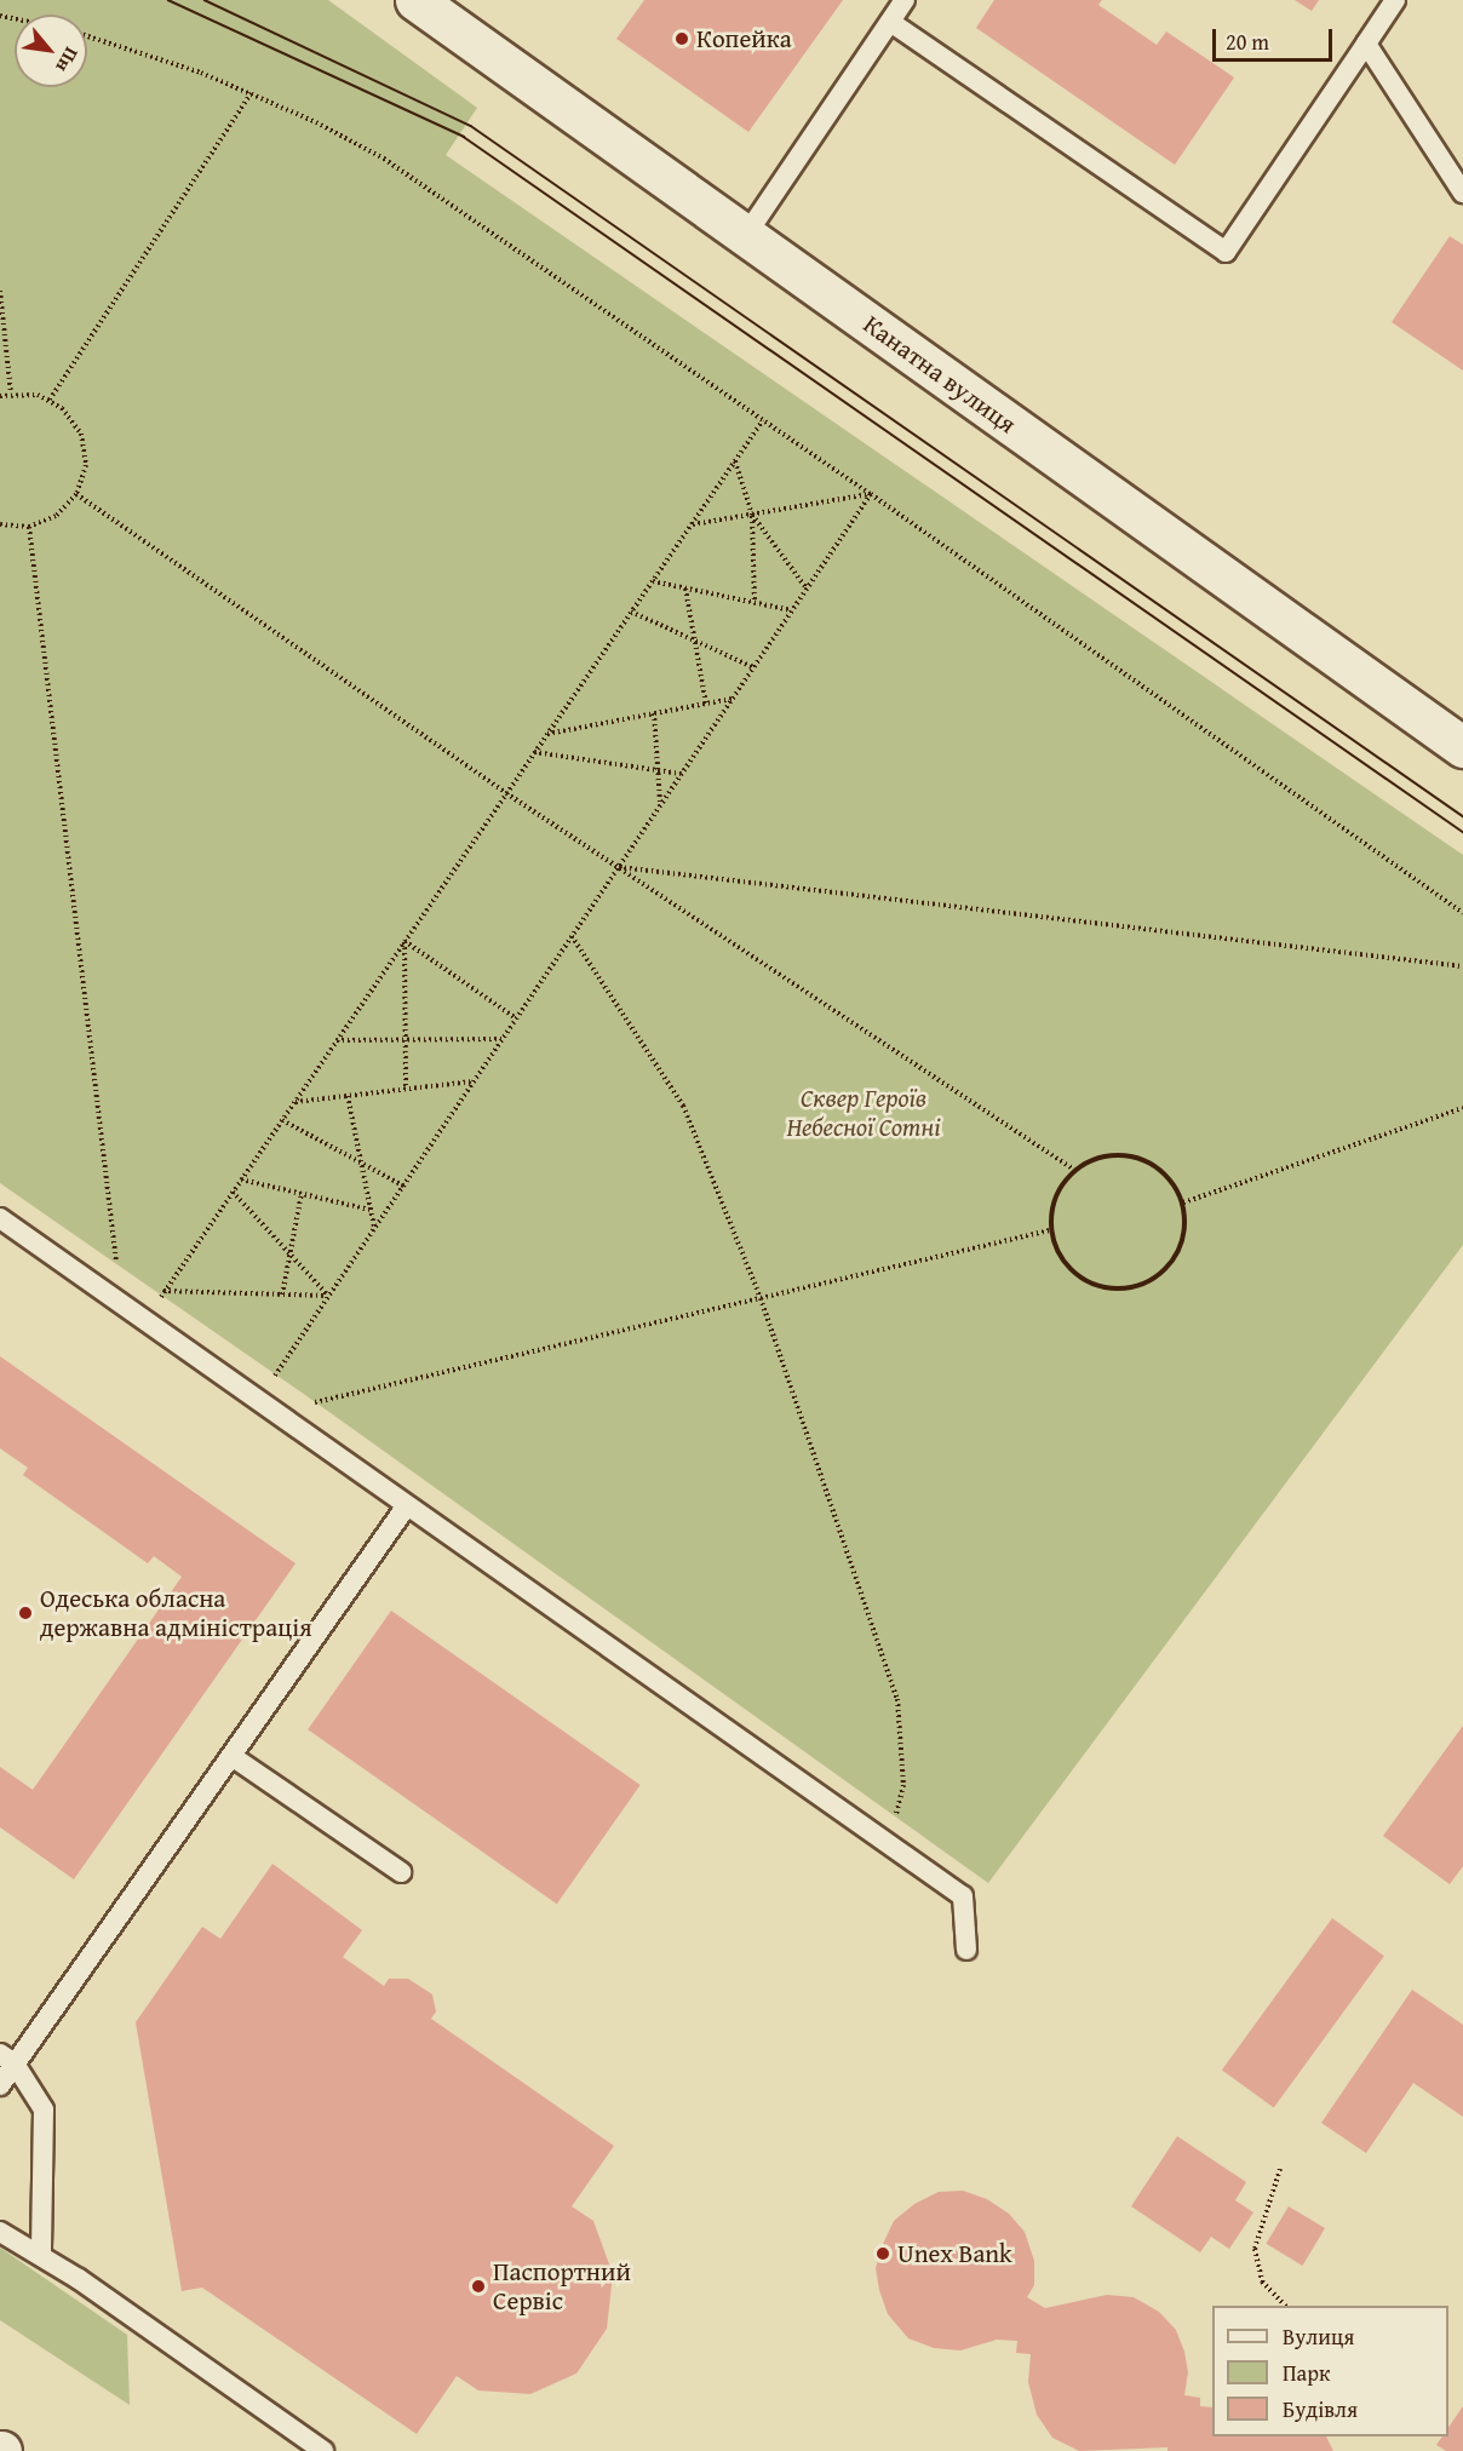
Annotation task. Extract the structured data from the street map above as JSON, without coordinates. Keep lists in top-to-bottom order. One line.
{"streets":{"main road":["Канатна вулиця"]},"parks":["Сквер Героїв Небесної Сотні"],"places":["Копейка","Одеська обласна державна адміністрація","Unex Bank","Паспортний Сервіс"],"legend":["Вулиця","Парк","Будівля"],"scale_bar":"20 m","north":"bottom right"}
